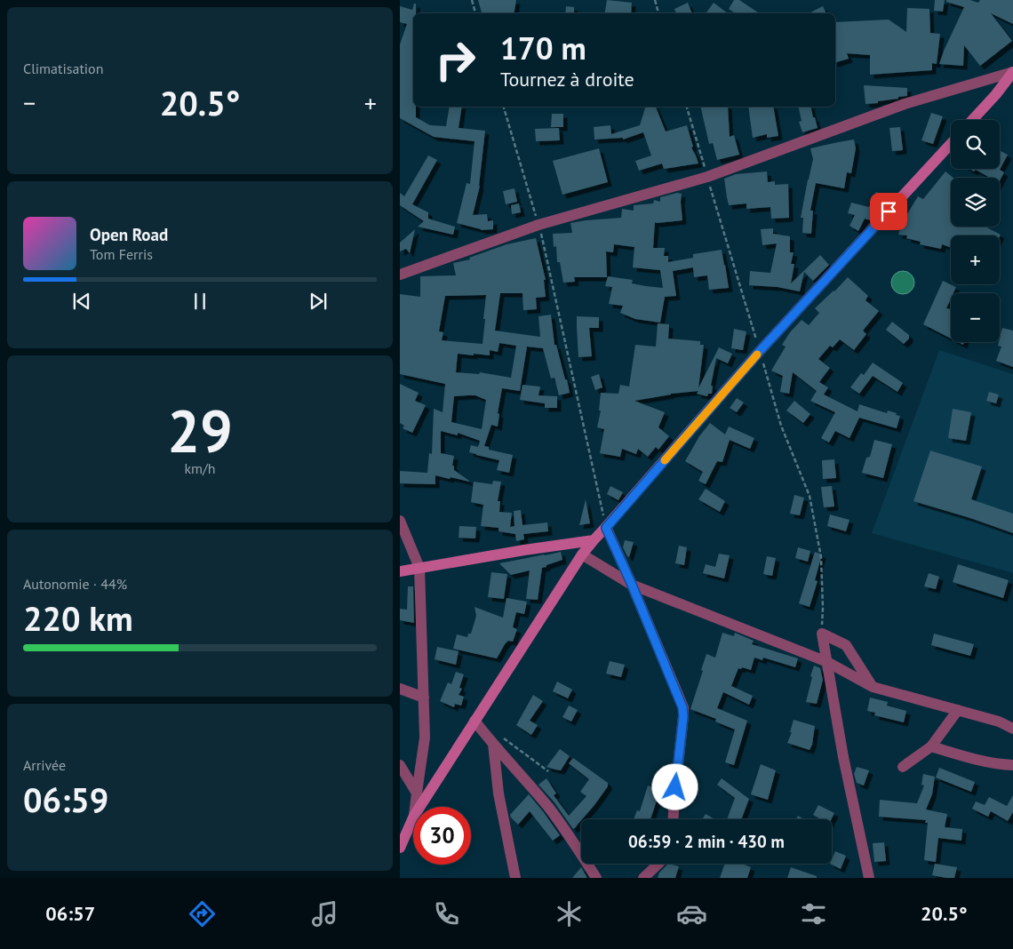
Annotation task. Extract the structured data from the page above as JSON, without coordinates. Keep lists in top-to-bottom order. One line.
{"page":{"tile":["Climatisation",["29","km/h"],["Autonomie · 44%","220 km"],["Arrivée","06:59"]],"turn":["170 m","Tournez à droite"],"heat":["−","20.5°","+"],"map_buttons":["+","−"],"song":["Open Road","Tom Ferris"],"limit":"30","trip":"06:59 · 2 min · 430 m","tabs":["06:57","20.5°"]}}
